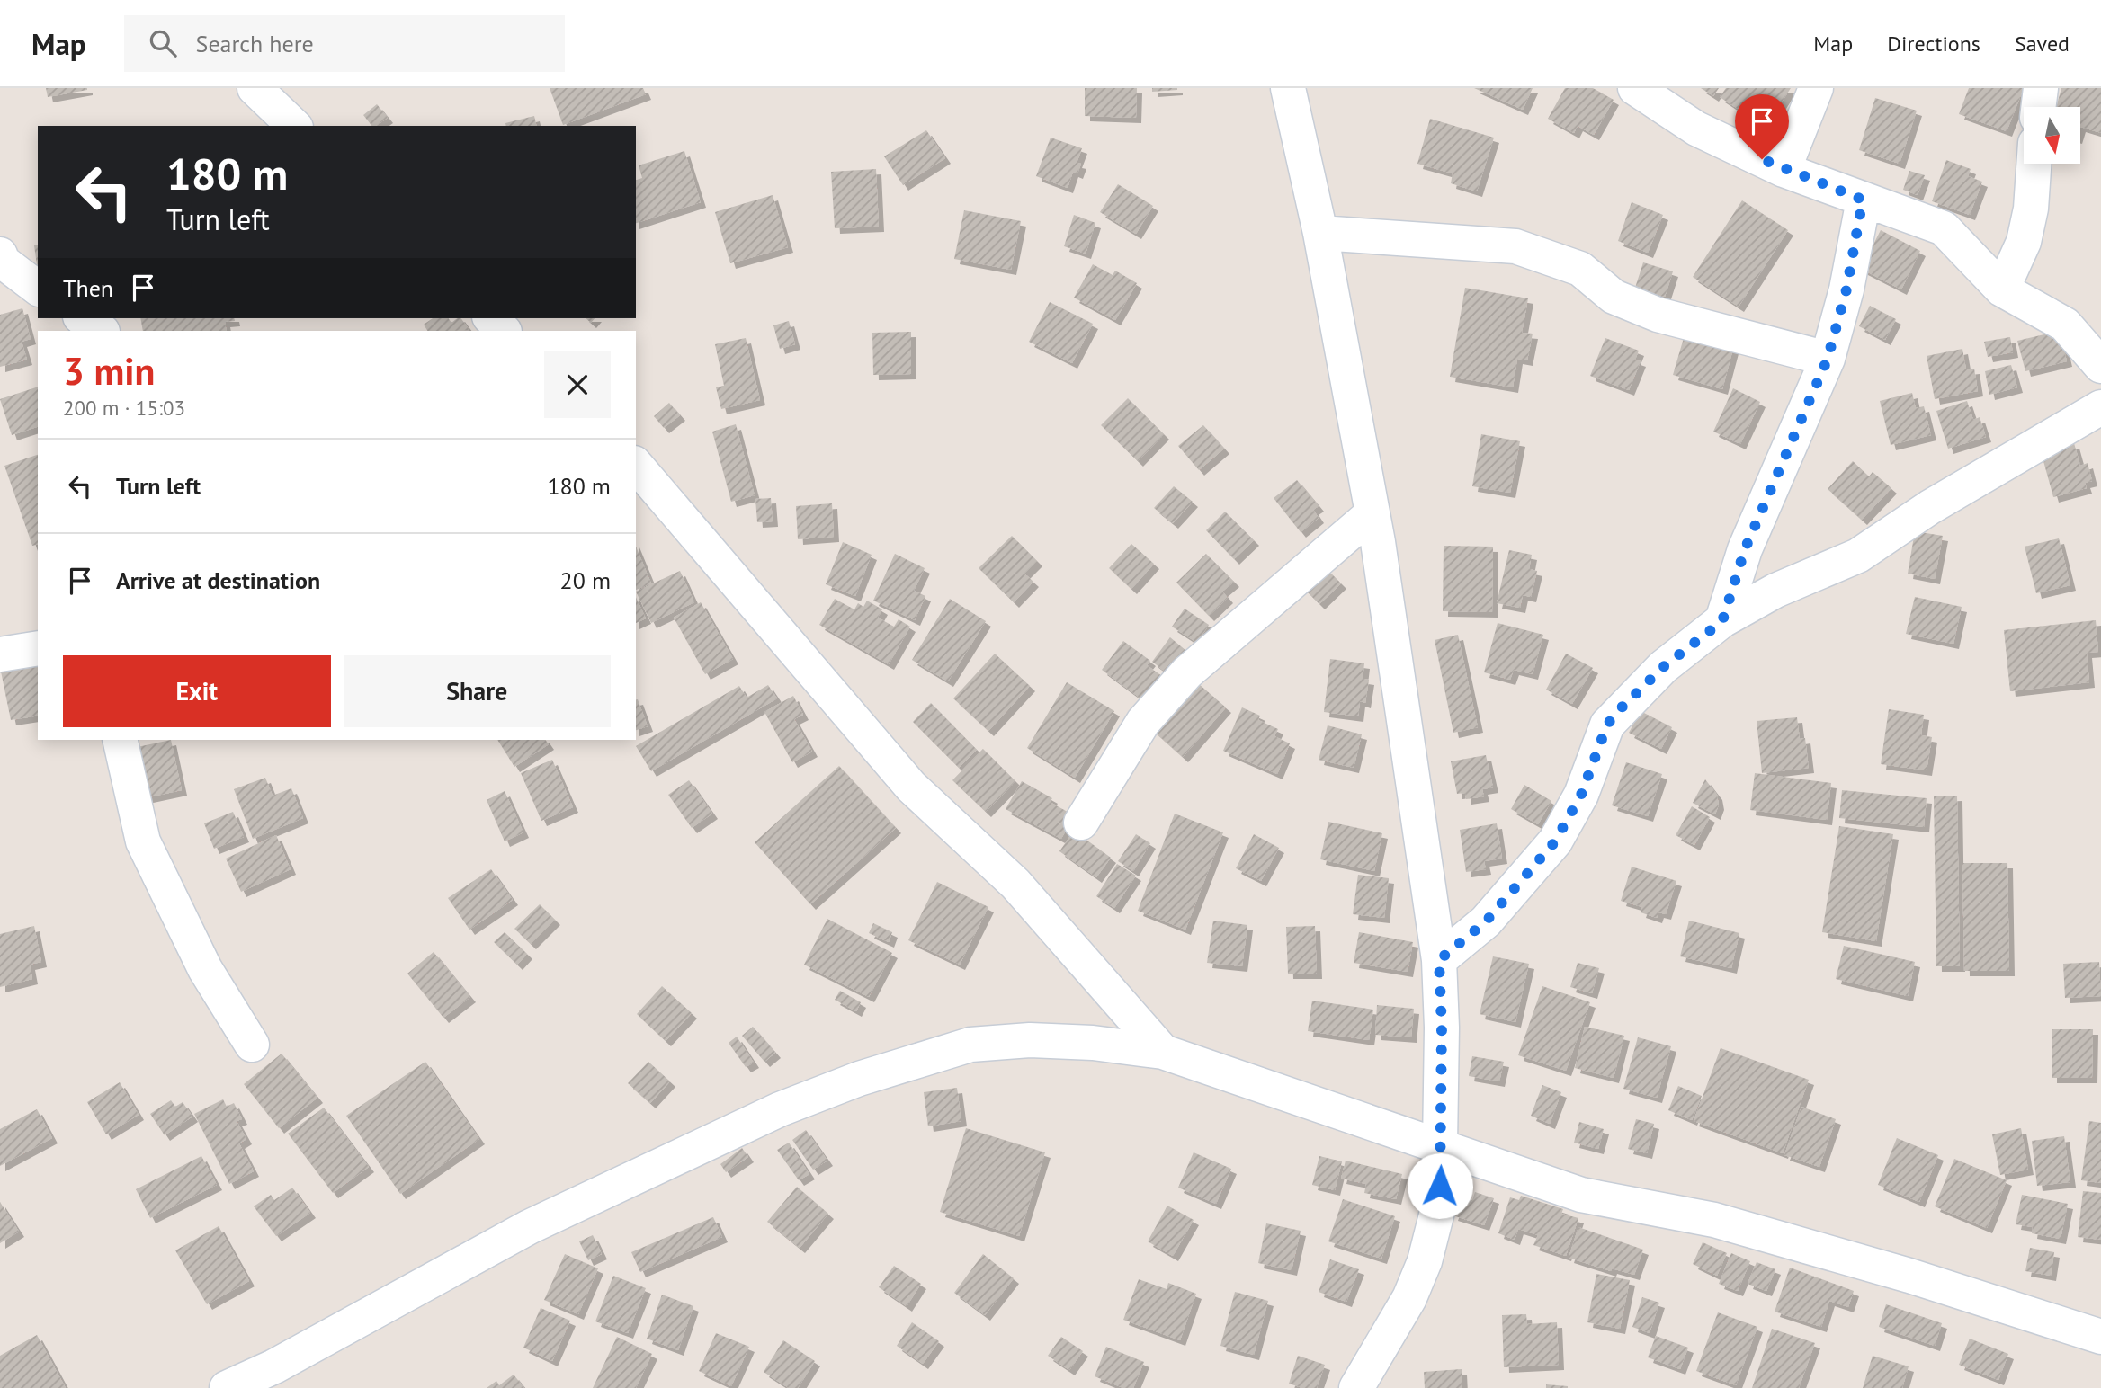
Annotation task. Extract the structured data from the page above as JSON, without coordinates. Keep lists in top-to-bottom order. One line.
{"north":"bottom","page":{"header":"Map","search":"Search here","nav":["Map","Directions","Saved"],"turn":["180 m","Turn left"],"then":"Then","heading":["3 min","200 m · 15:03"],"list":[{"name":"Turn left","value":"180 m"},{"name":"Arrive at destination","value":"20 m"}],"buttons":["Exit","Share"]}}
